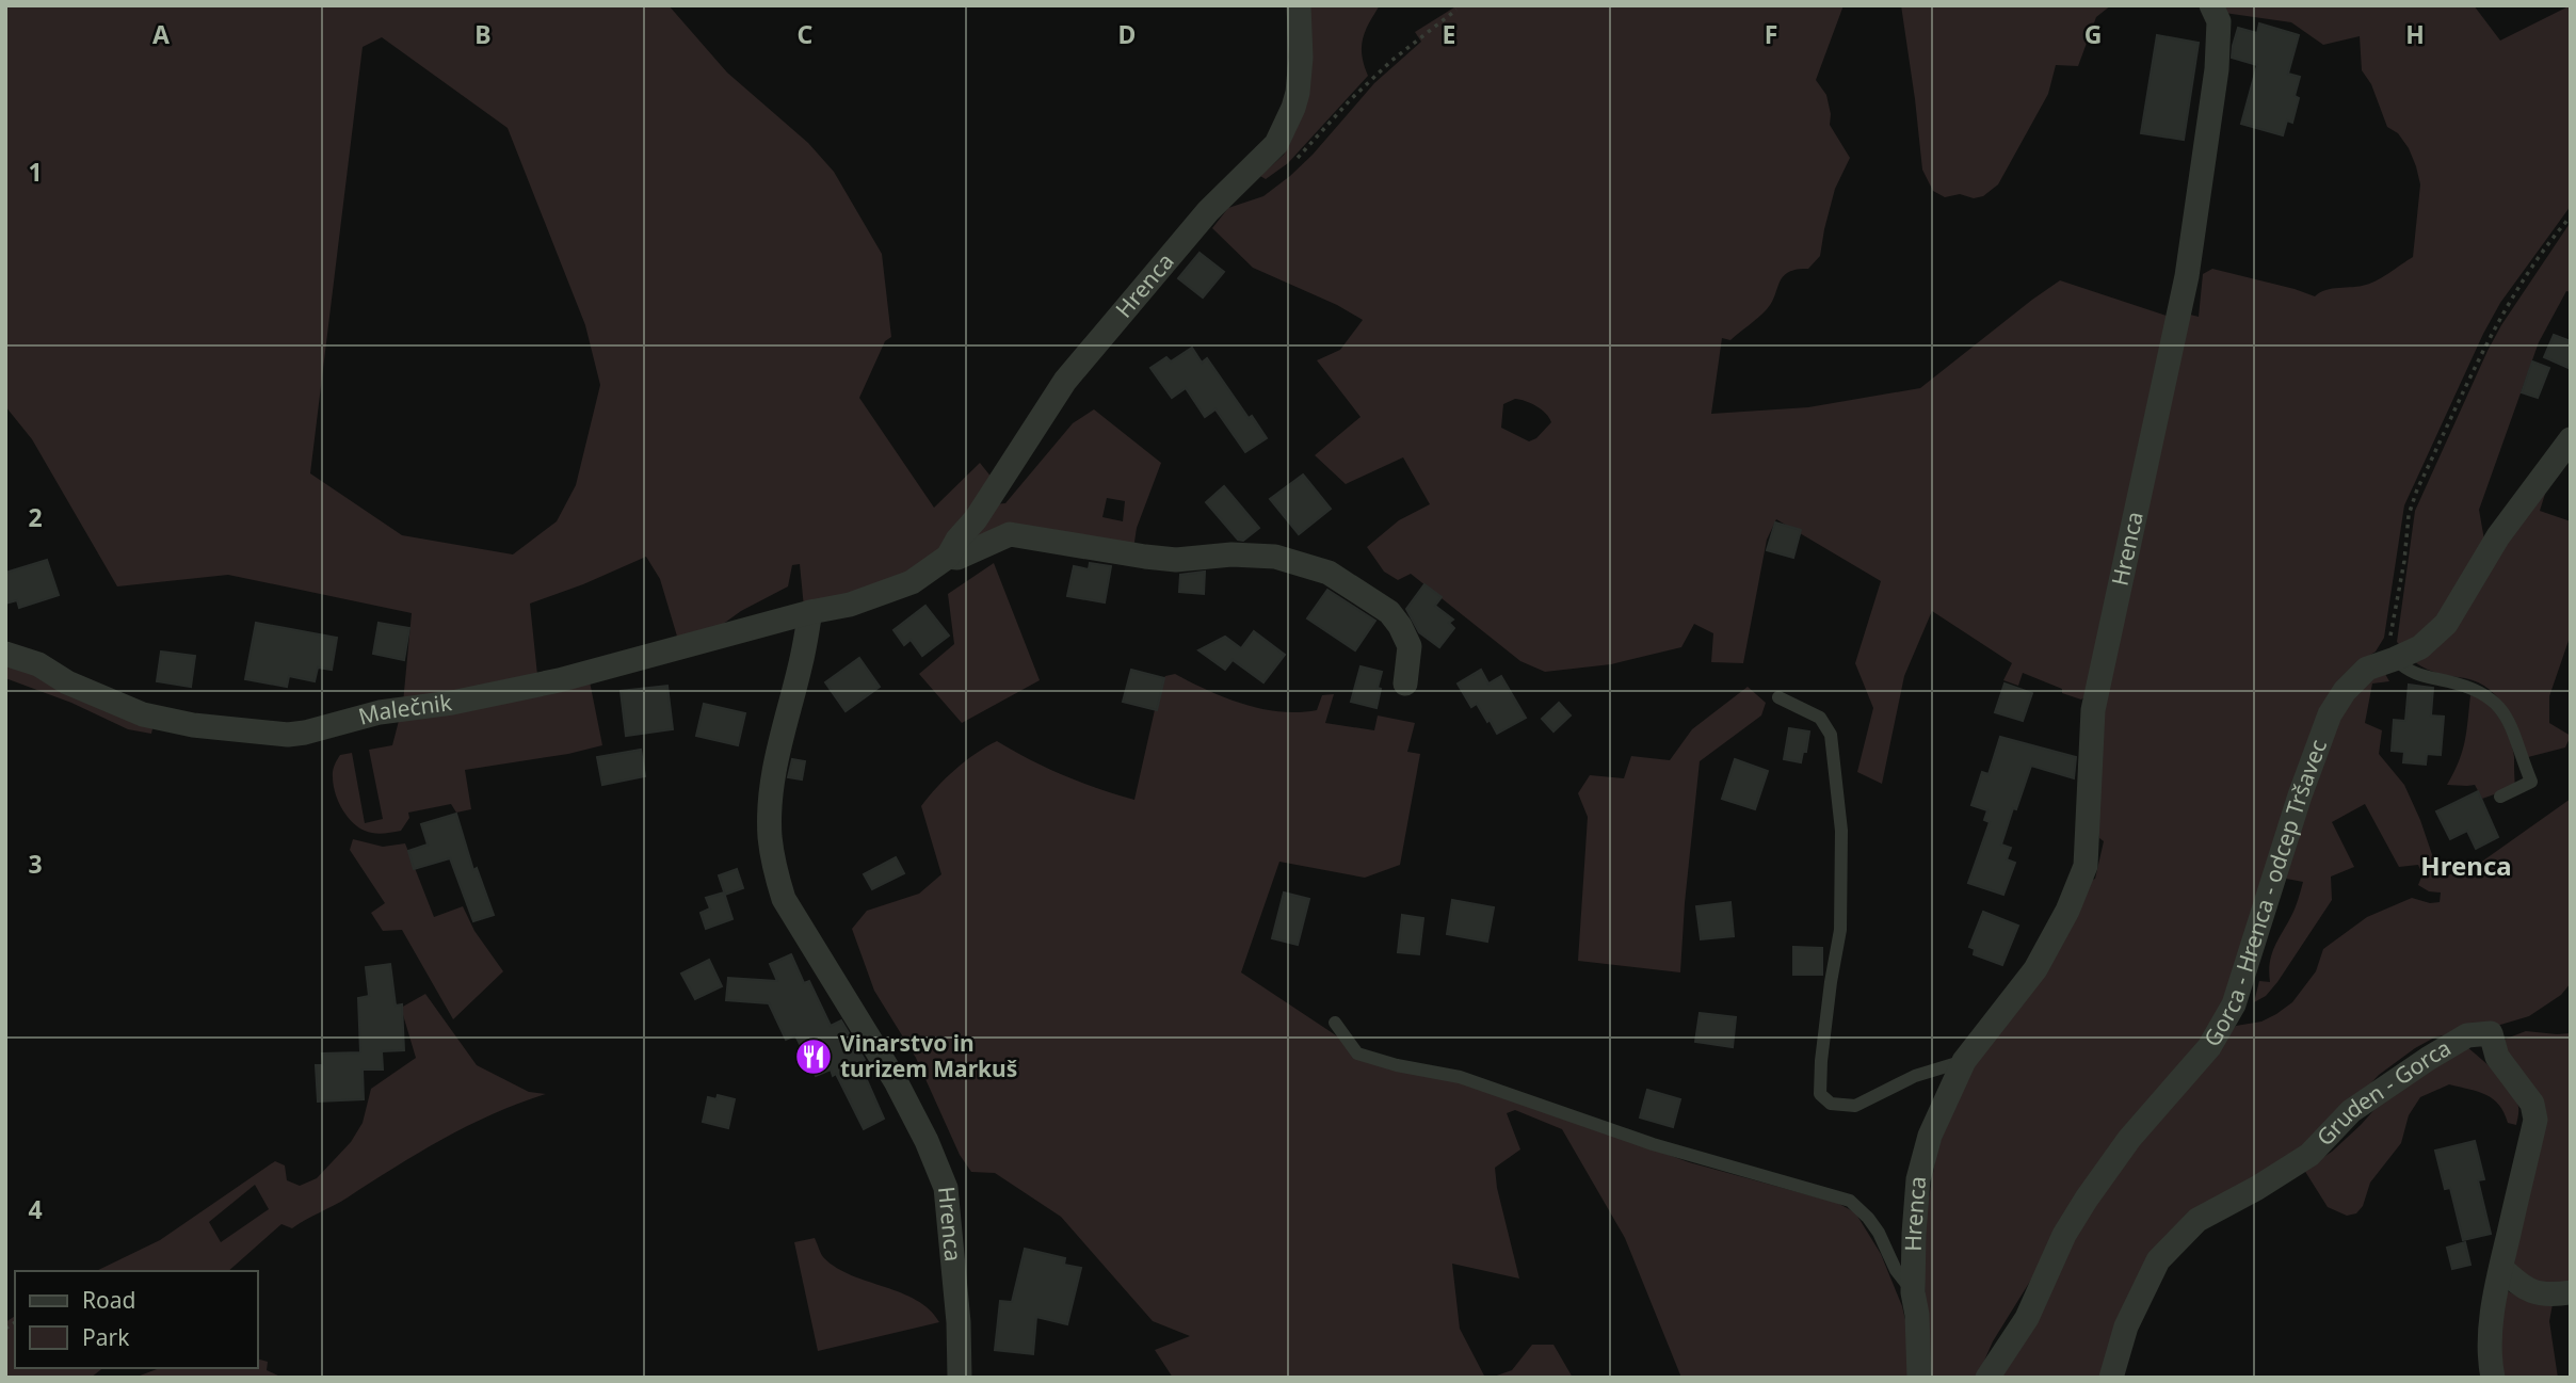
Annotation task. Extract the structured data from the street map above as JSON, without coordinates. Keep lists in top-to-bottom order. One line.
{"streets":{"street":["Hrenca","Malečnik","Gorca - Hrenca - odcep Tršavec","Gruden - Gorca"]},"crossings":[["Hrenca","Malečnik"]],"districts":["Hrenca"],"places":{"restaurant":["Vinarstvo in turizem Markuš"]},"legend":["Road","Park"],"grid":{"columns":["A","B","C","D","E","F","G","H"],"rows":["1","2","3","4"]}}
